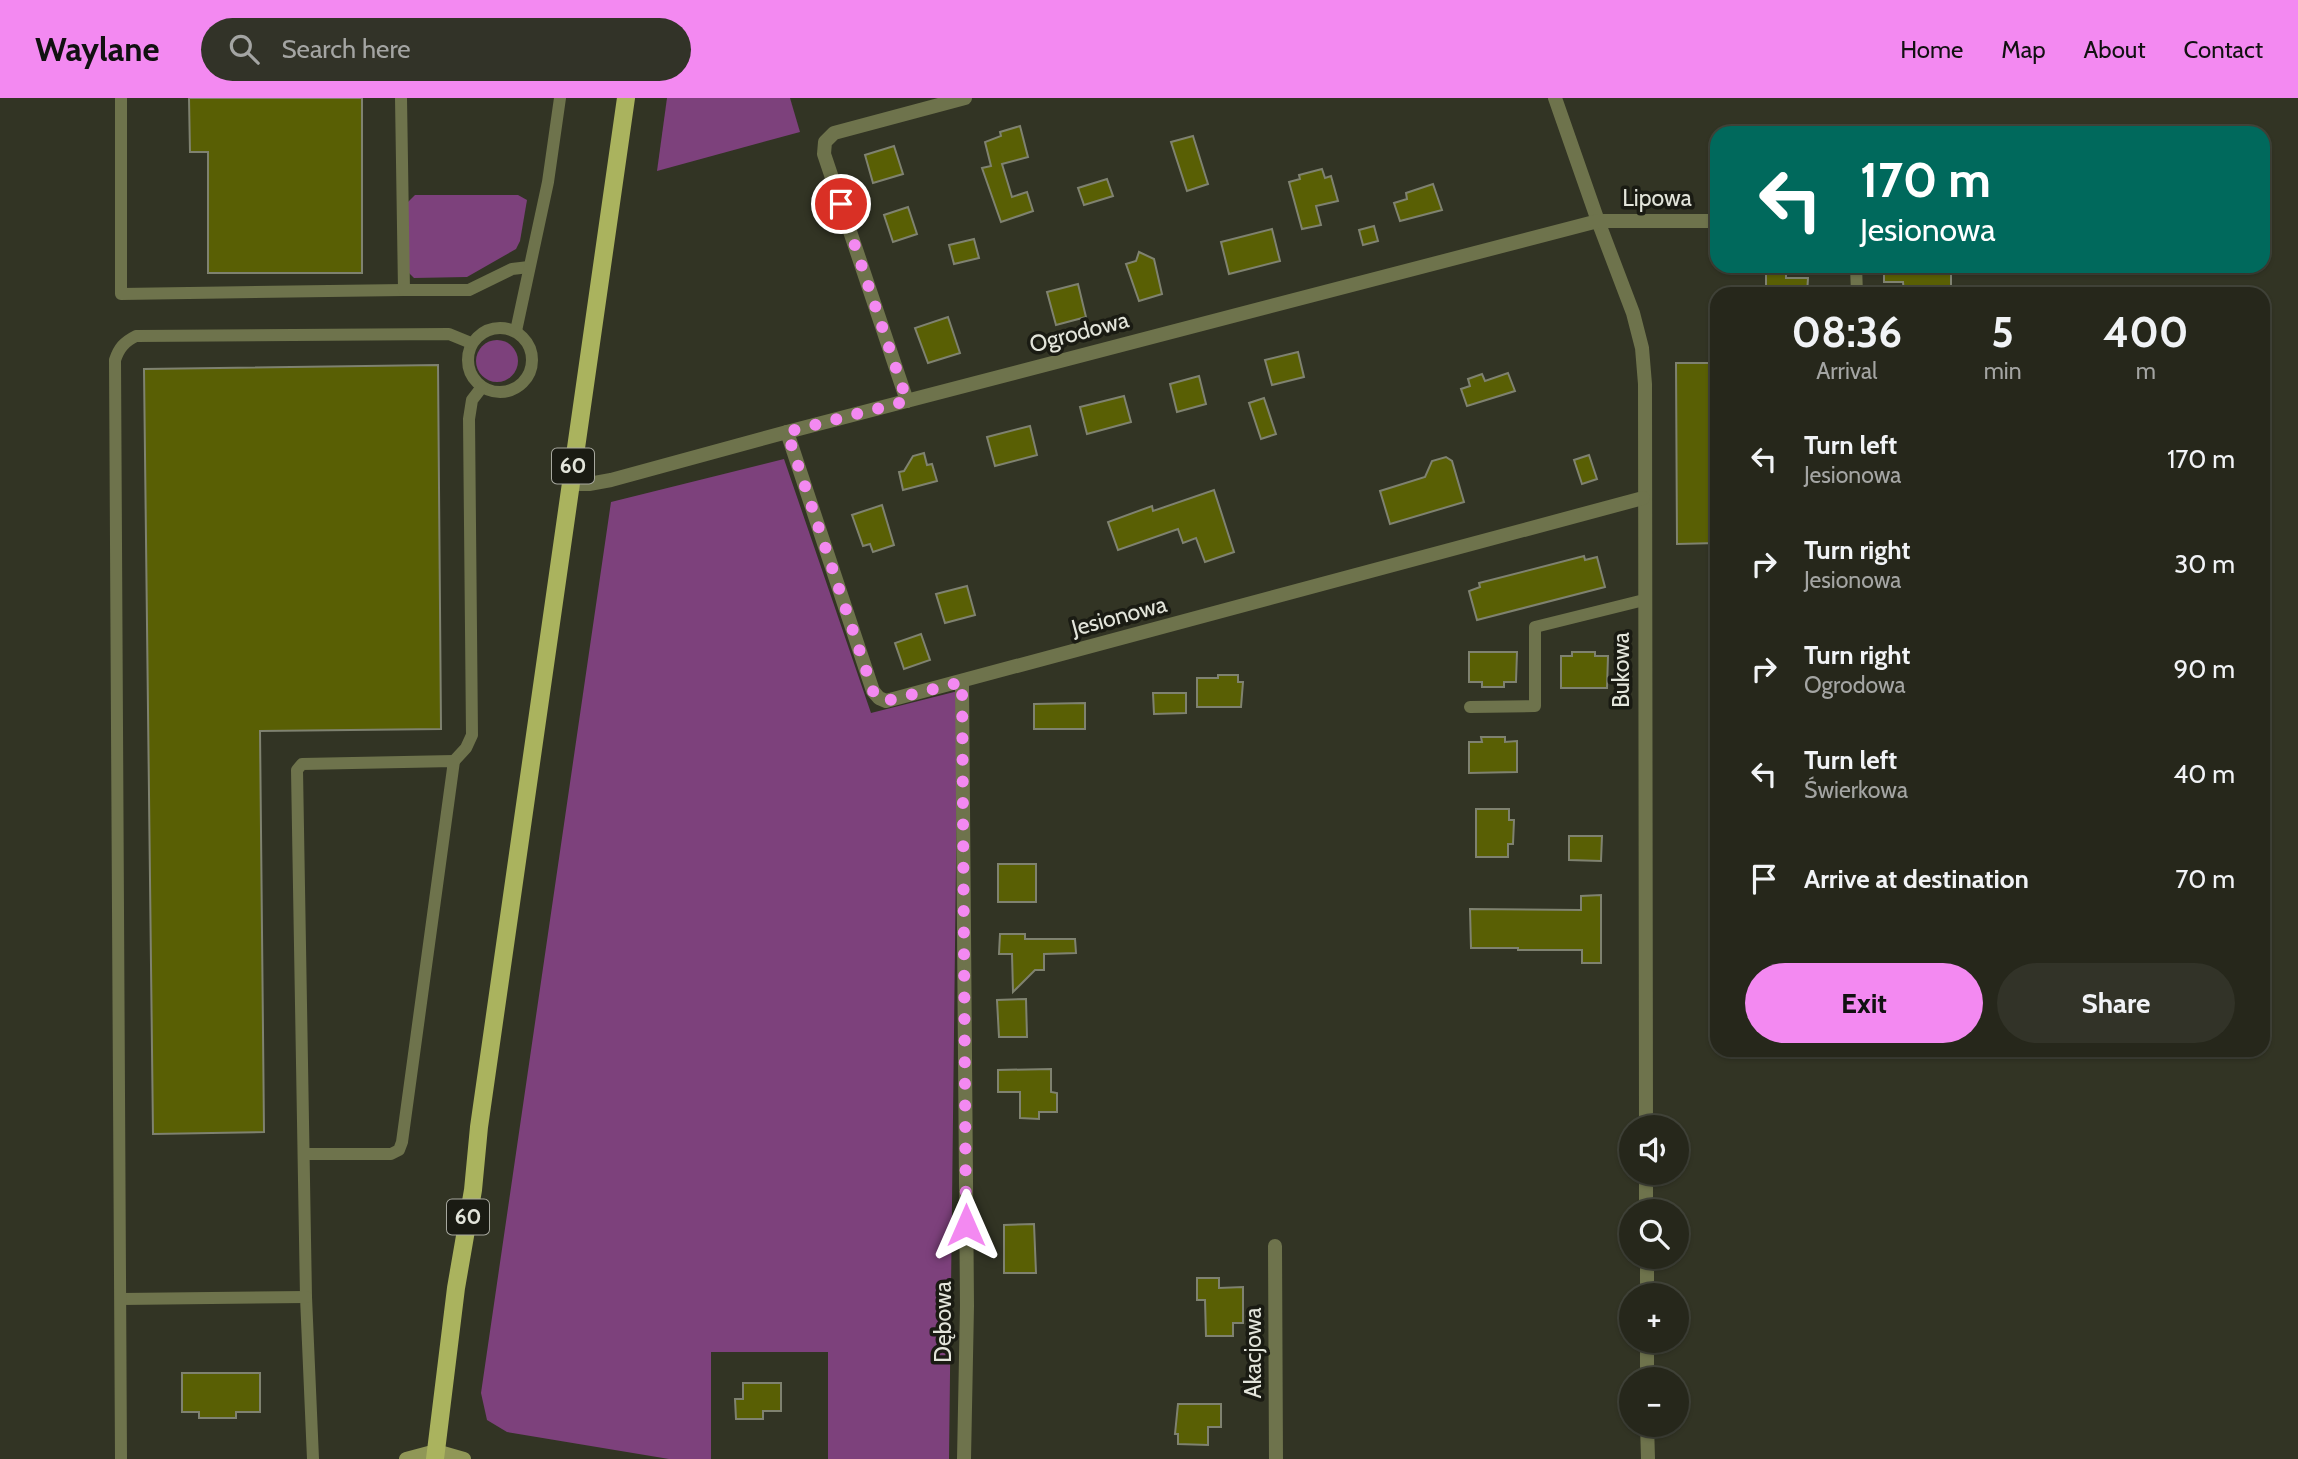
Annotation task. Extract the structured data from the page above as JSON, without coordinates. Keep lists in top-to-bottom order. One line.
{"streets":{"main road":["60"],"street":["Lipowa","Ogrodowa","Jesionowa","Bukowa","Dębowa","Akacjowa"]},"crossings":[["Lipowa","Ogrodowa"],["Lipowa","Bukowa"],["Ogrodowa","60"],["Ogrodowa","Jesionowa"],["Ogrodowa","Bukowa"],["Jesionowa","Bukowa"],["Jesionowa","Dębowa"]],"page":{"header":"Waylane","search":"Search here","nav":["Home","Map","About","Contact"],"turn":["170 m","Jesionowa"],"eta":["08:36","Arrival","5","min","400","m"],"list":[{"name":"Turn left","note":"Jesionowa","value":"170 m"},{"name":"Turn right","note":"Jesionowa","value":"30 m"},{"name":"Turn right","note":"Ogrodowa","value":"90 m"},{"name":"Turn left","note":"Świerkowa","value":"40 m"},{"name":"Arrive at destination","value":"70 m"}],"buttons":["Exit","Share"],"map_buttons":["+","−"]}}
